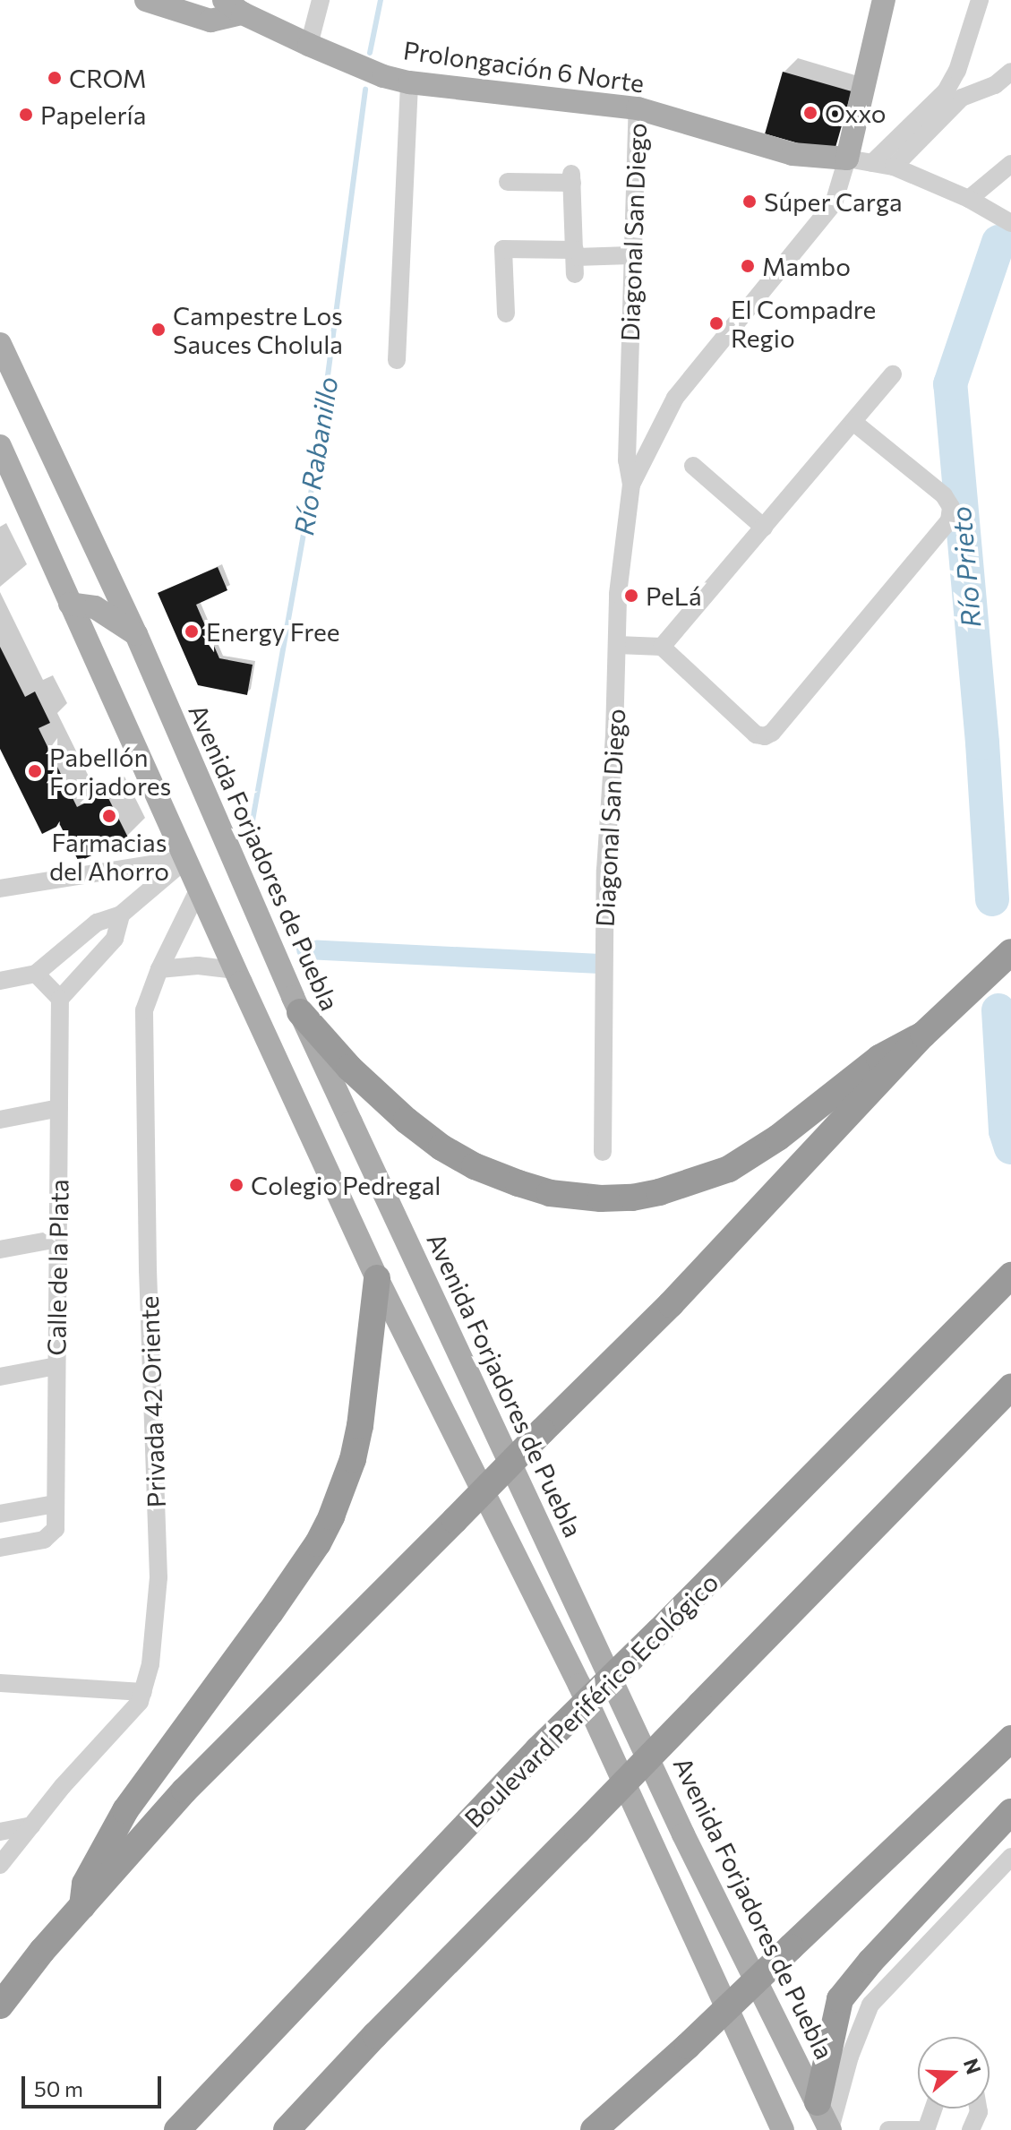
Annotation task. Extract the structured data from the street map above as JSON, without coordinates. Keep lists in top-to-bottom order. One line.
{"streets":{"highway":["Boulevard Periférico Ecológico"],"main road":["Prolongación 6 Norte","Avenida Forjadores de Puebla"],"street":["Diagonal San Diego","Calle de la Plata","Privada 42 Oriente"]},"crossings":[["Prolongación 6 Norte","Diagonal San Diego"]],"water":["Río Rabanillo","Río Prieto"],"places":["CROM","Oxxo","Papelería","Súper Carga","Mambo","El Compadre Regio","Campestre Los Sauces Cholula","PeLá","Energy Free","Pabellón Forjadores","Farmacias del Ahorro","Colegio Pedregal"],"scale_bar":"50 m","north":"right"}
